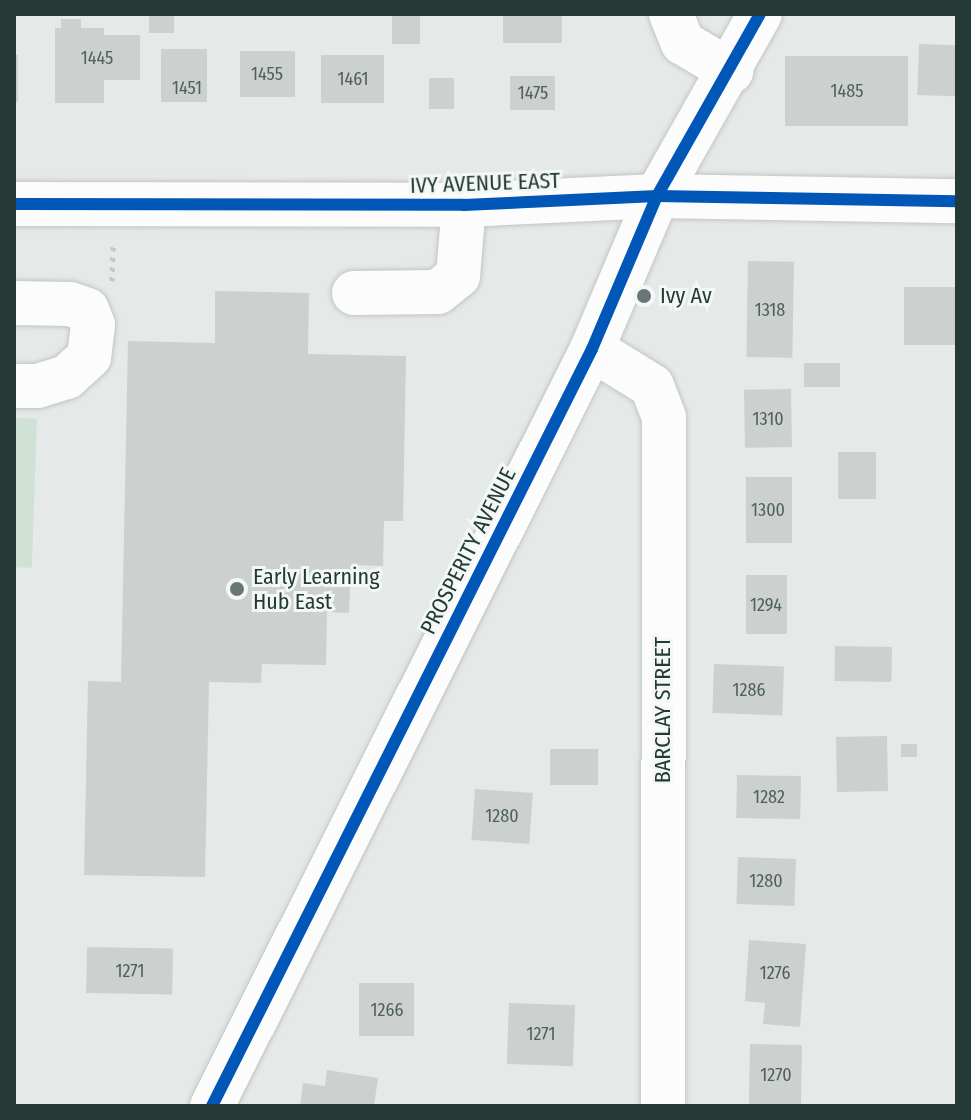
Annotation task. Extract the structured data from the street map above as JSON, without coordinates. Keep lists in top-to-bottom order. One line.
{"streets":{"street":["IVY AVENUE EAST","PROSPERITY AVENUE","BARCLAY STREET"]},"crossings":[["IVY AVENUE EAST","PROSPERITY AVENUE"],["PROSPERITY AVENUE","BARCLAY STREET"]],"places":["Ivy Av","Early Learning Hub East"],"house_numbers":["1445","1455","1461","1451","1485","1475","1318","1310","1300","1294","1286","1282","1280","1280","1271","1276","1266","1271","1270"]}
